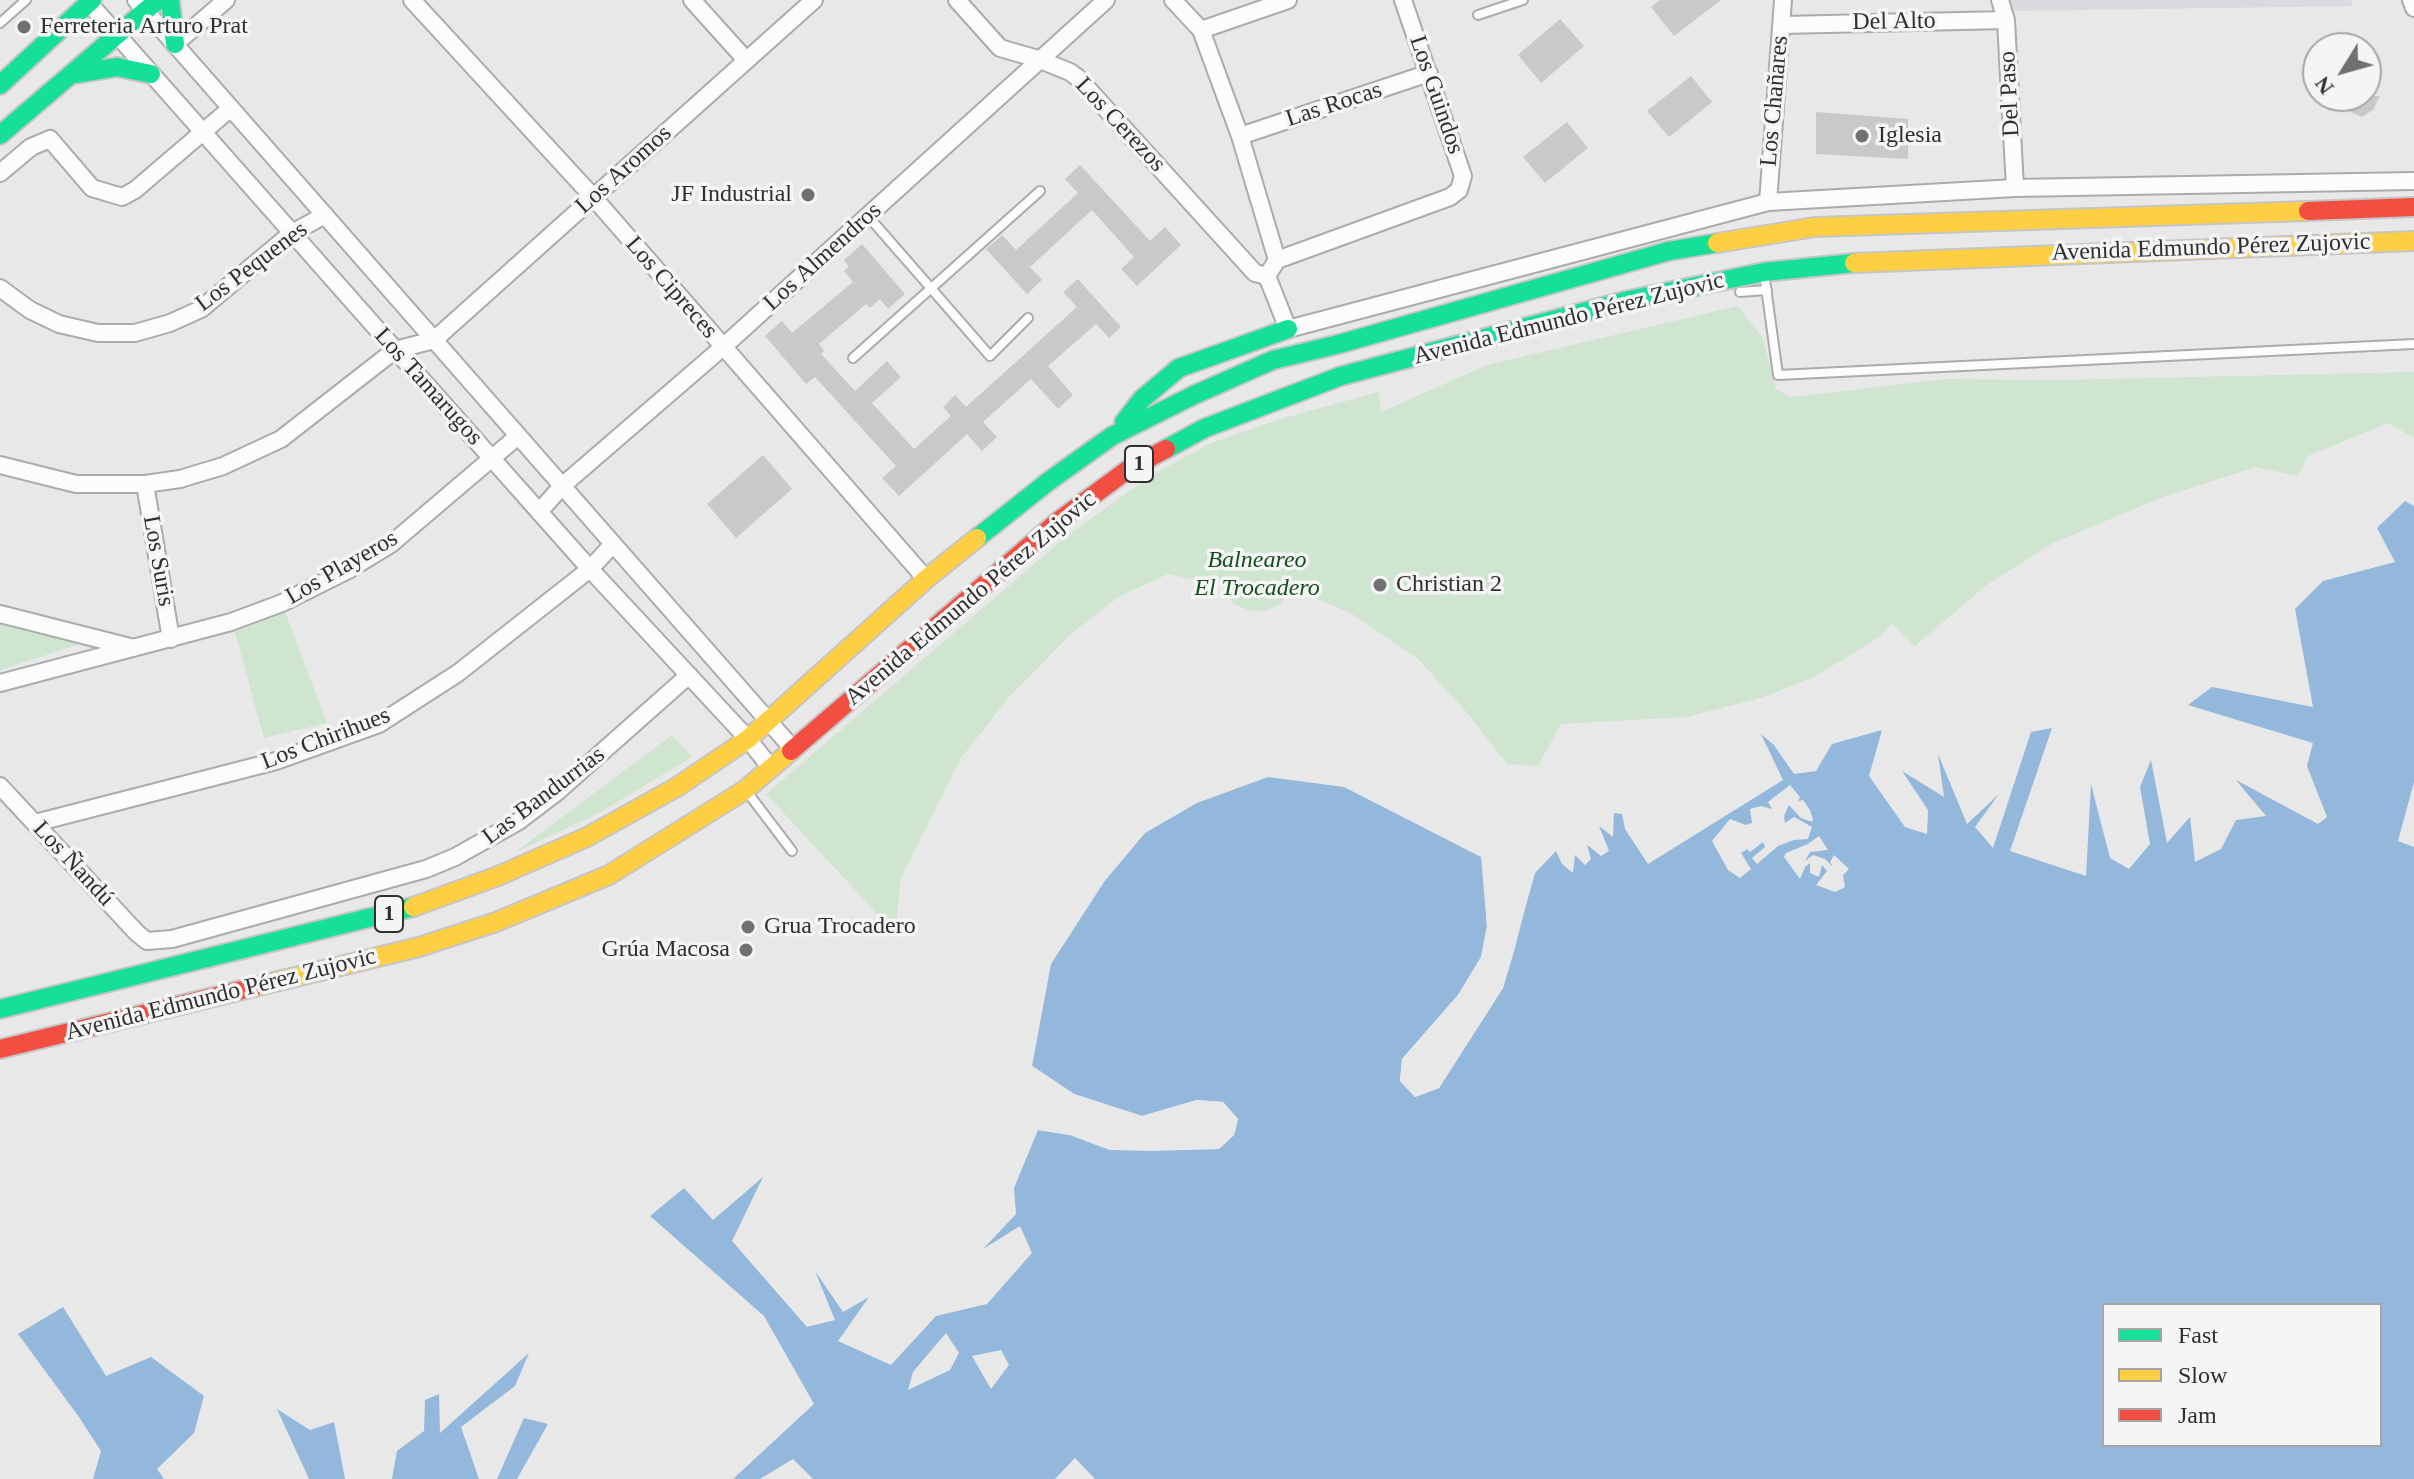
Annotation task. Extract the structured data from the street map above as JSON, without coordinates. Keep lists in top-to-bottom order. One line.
{"streets":{"main road":["Avenida Edmundo Pérez Zujovic","1"],"street":["Del Alto","Del Paso","Los Guindos","Los Chañares","Las Rocas","Los Cerezos","Los Aromos","Los Almendros","Los Pequenes","Los Cipreces","Los Tamarugos","Los Suris","Los Playeros","Los Chirihues","Las Bandurrias","Los Ñandú"]},"crossings":[["Del Alto","Del Paso"],["Del Alto","Los Chañares"],["Los Guindos","Las Rocas"],["Los Cerezos","Los Almendros"],["Los Aromos","Los Cipreces"],["Los Aromos","Los Tamarugos"],["Avenida Edmundo Pérez Zujovic","Los Cipreces"],["Avenida Edmundo Pérez Zujovic","Los Tamarugos"],["Los Almendros","Los Cipreces"],["Los Almendros","Los Tamarugos"],["Los Pequenes","Los Tamarugos"],["Los Tamarugos","Los Playeros"],["Los Tamarugos","Los Chirihues"],["Los Tamarugos","Las Bandurrias"],["Los Suris","Los Playeros"],["Los Chirihues","Los Ñandú"],["Las Bandurrias","Los Ñandú"]],"parks":["Balneareo El Trocadero"],"places":["Ferreteria Arturo Prat","Iglesia","JF Industrial","Christian 2","Grua Trocadero","Grúa Macosa"],"legend":["Fast","Slow","Jam"],"north":"bottom left"}
